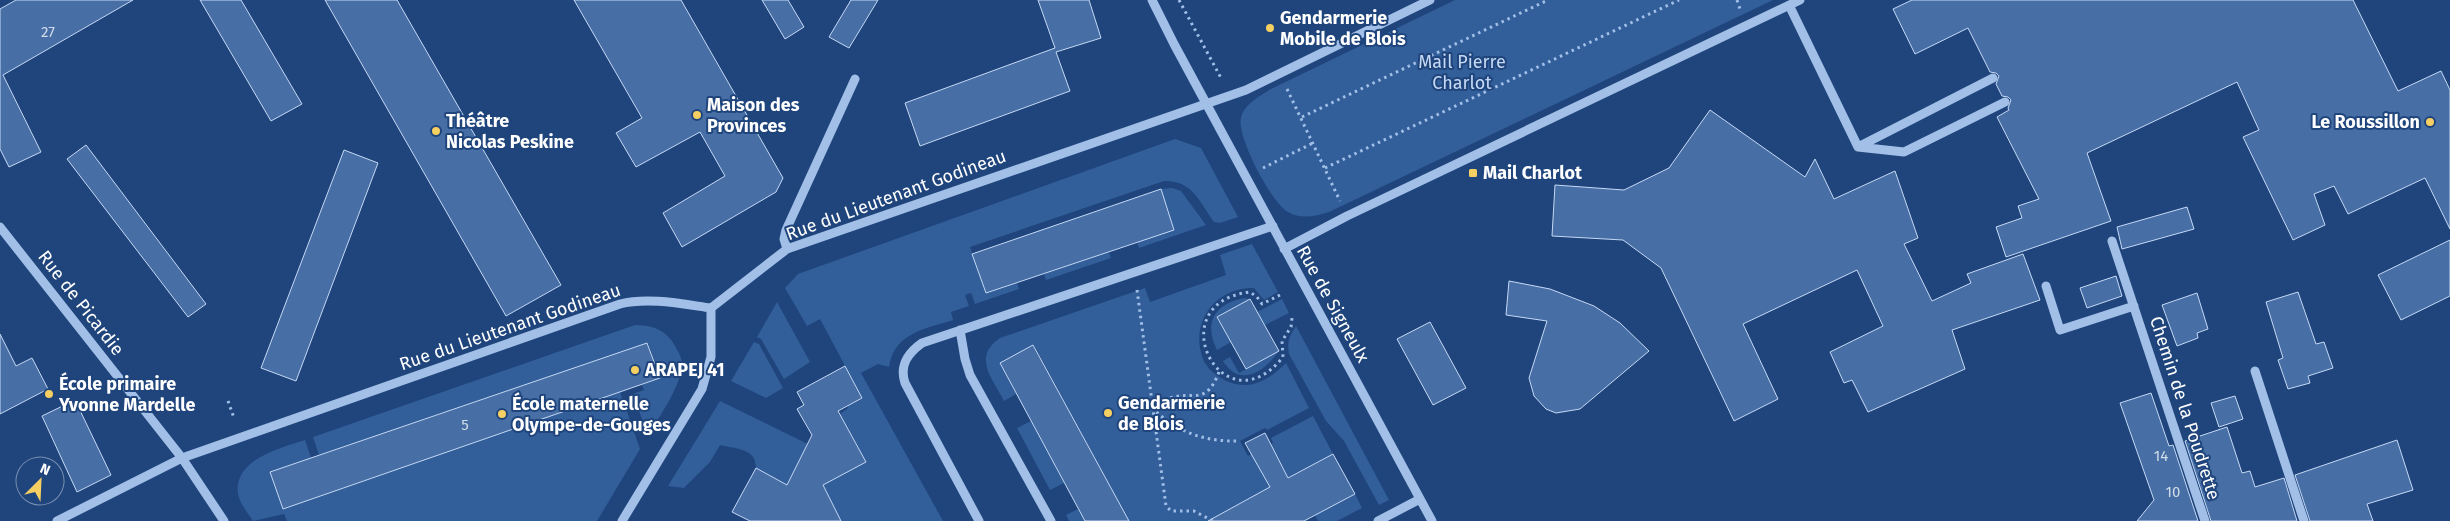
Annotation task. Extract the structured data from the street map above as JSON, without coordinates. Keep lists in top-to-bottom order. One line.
{"streets":{"street":["Rue du Lieutenant Godineau","Rue de Picardie","Rue de Signeulx","Chemin de la Poudrette"]},"crossings":[["Rue du Lieutenant Godineau","Rue de Picardie"],["Rue du Lieutenant Godineau","Rue de Signeulx"]],"parks":["Mail Pierre Charlot"],"places":{"other":["Gendarmerie Mobile de Blois","Maison des Provinces","Le Roussillon","Théâtre Nicolas Peskine","ARAPEJ 41","École primaire Yvonne Mardelle","Gendarmerie de Blois","École maternelle Olympe-de-Gouges"],"transit":["Mail Charlot"]},"house_numbers":["27","5","14","10"],"north":"top right"}
